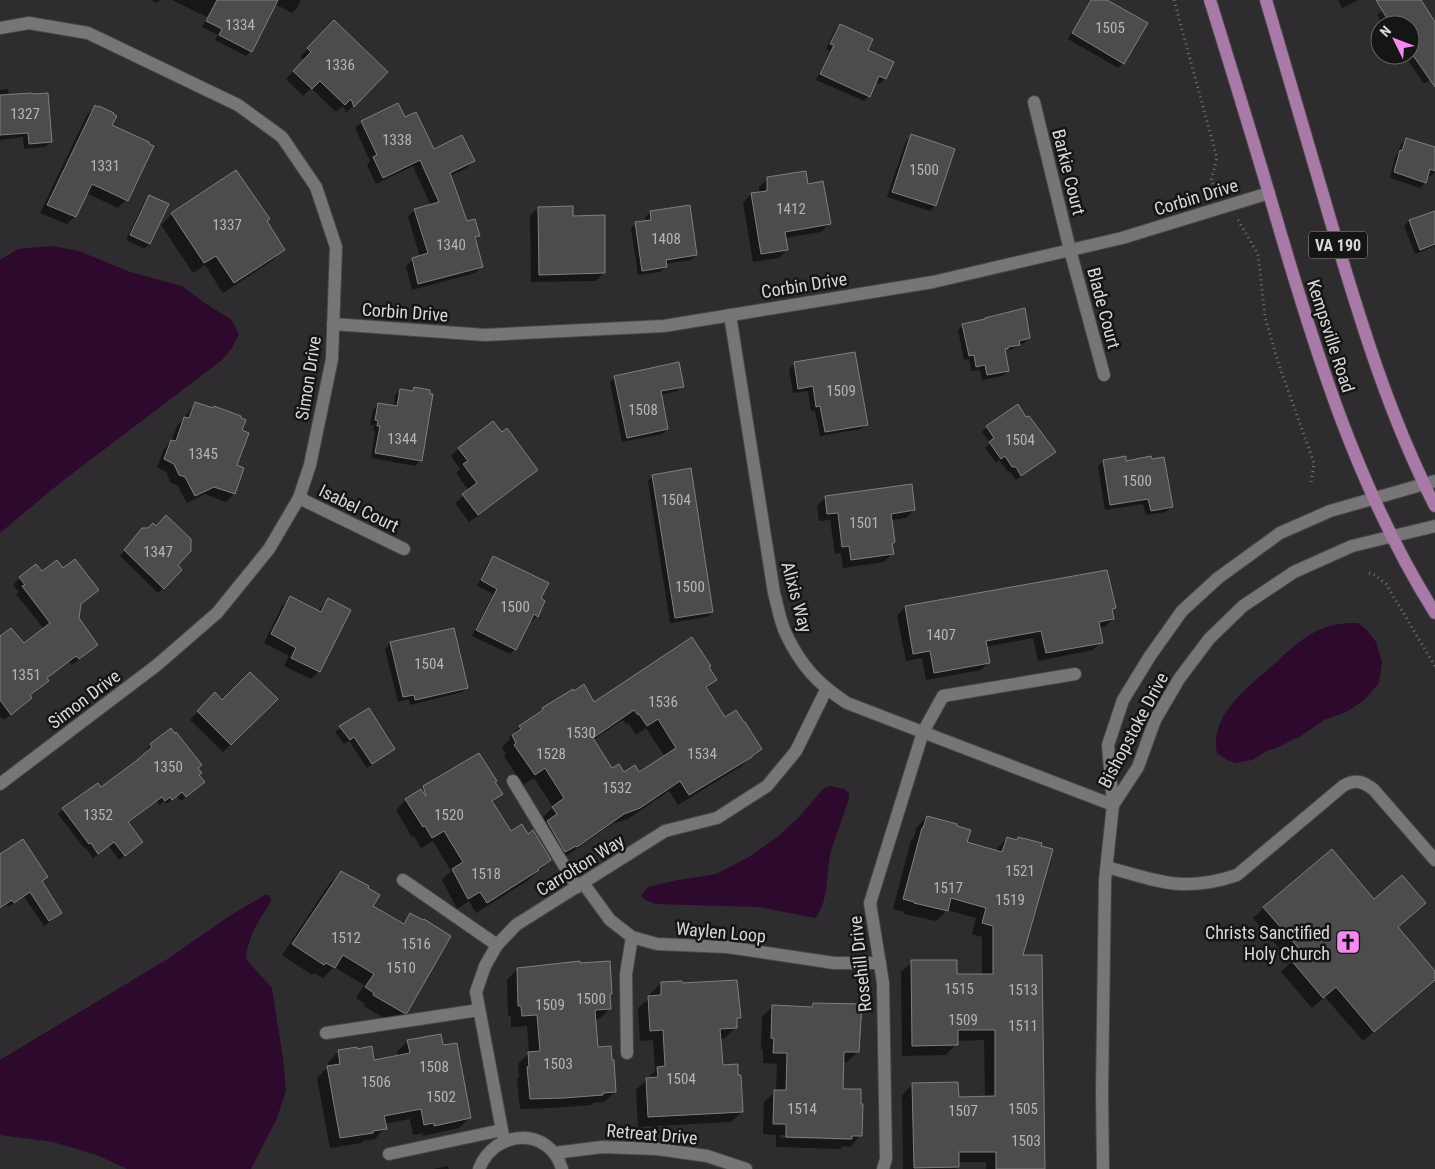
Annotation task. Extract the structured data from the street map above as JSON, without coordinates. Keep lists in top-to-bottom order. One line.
{"streets":{"main road":["VA 190","Kempsville Road"],"street":["Barkie Court","Corbin Drive","Blade Court","Simon Drive","Isabel Court","Alixis Way","Bishopstoke Drive","Carrolton Way","Waylen Loop","Rosehill Drive","Retreat Drive"]},"crossings":[["Barkie Court","Corbin Drive"],["Barkie Court","Blade Court"],["Corbin Drive","Blade Court"],["Corbin Drive","Kempsville Road"],["Corbin Drive","Simon Drive"],["Corbin Drive","Alixis Way"],["Kempsville Road","Bishopstoke Drive"],["Simon Drive","Isabel Court"],["Alixis Way","Bishopstoke Drive"],["Alixis Way","Carrolton Way"],["Alixis Way","Rosehill Drive"],["Carrolton Way","Waylen Loop"],["Waylen Loop","Rosehill Drive"]],"places":{"church":["Christs Sanctified Holy Church"]},"house_numbers":["1334","1505","1336","1327","1338","1331","1500","1412","1337","1408","1340","1509","1508","1344","1504","1345","1500","1504","1501","1347","1500","1500","1407","1504","1351","1536","1530","1528","1534","1350","1532","1352","1520","1521","1518","1517","1519","1512","1516","1510","1515","1513","1500","1509","1509","1511","1503","1508","1504","1506","1502","1514","1505","1507","1503"],"north":"top left"}
